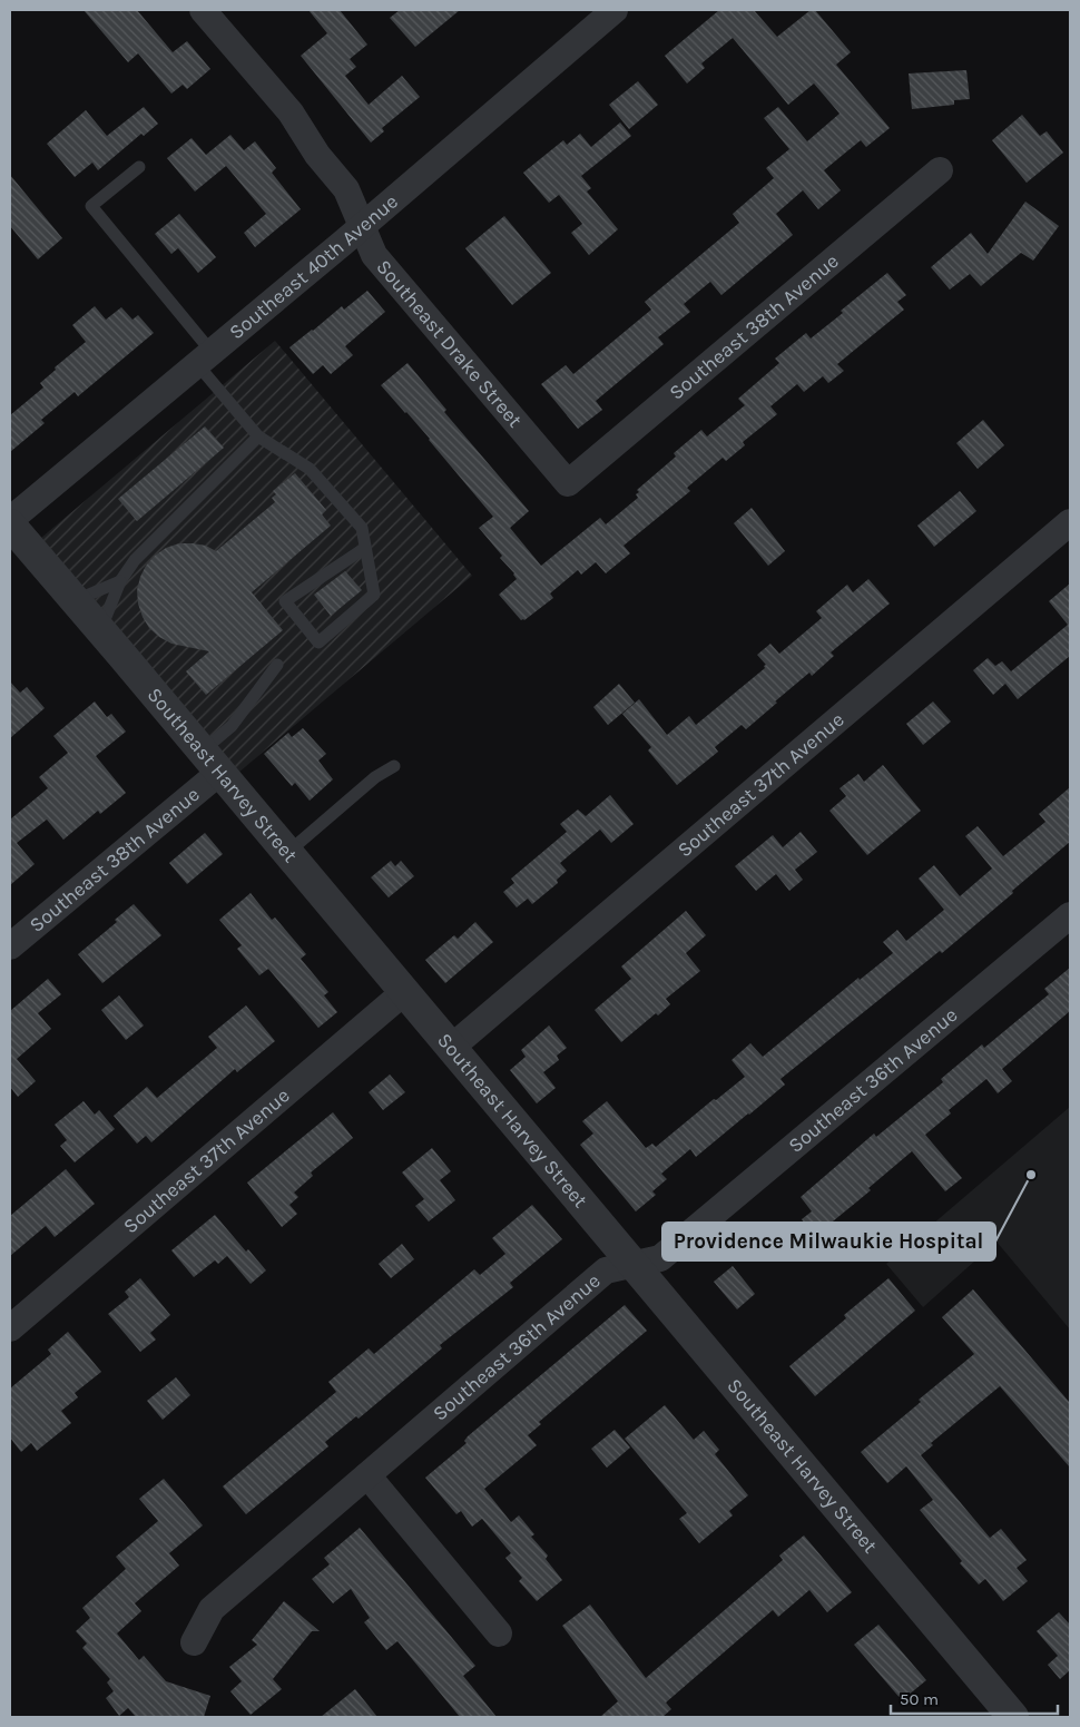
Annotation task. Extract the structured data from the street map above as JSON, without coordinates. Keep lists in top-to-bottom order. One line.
{"streets":{"street":["Southeast 40th Avenue","Southeast 38th Avenue","Southeast Drake Street","Southeast Harvey Street","Southeast 37th Avenue","Southeast 36th Avenue"]},"crossings":[["Southeast 40th Avenue","Southeast Drake Street"],["Southeast 40th Avenue","Southeast Harvey Street"],["Southeast 38th Avenue","Southeast Drake Street"],["Southeast 38th Avenue","Southeast Harvey Street"],["Southeast Harvey Street","Southeast 37th Avenue"],["Southeast Harvey Street","Southeast 36th Avenue"]],"places":["Providence Milwaukie Hospital"],"scale_bar":"50 m"}
